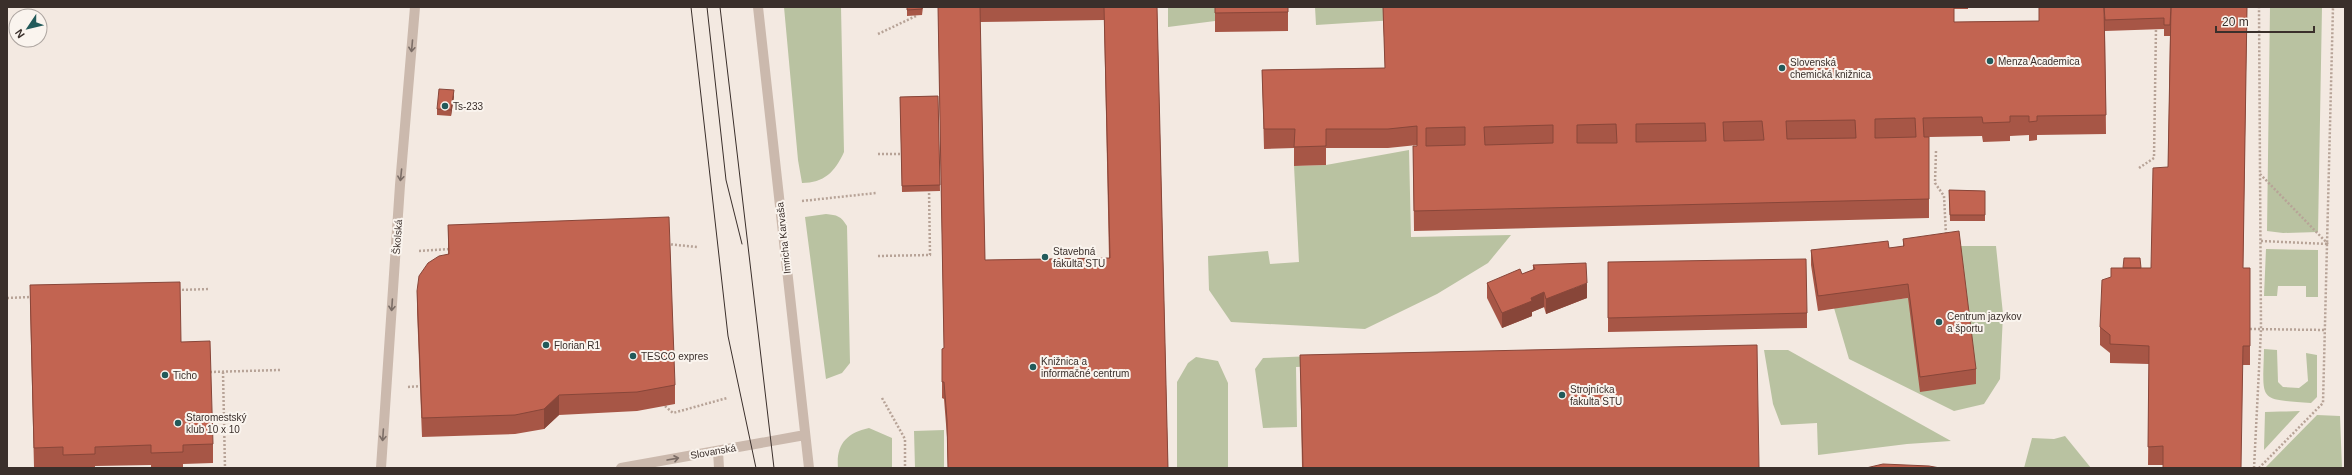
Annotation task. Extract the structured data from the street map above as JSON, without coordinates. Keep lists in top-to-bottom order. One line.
{"streets":{"street":["Školská","Imricha Karvaša","Slovanská"]},"crossings":[["Imricha Karvaša","Slovanská"]],"one_way":["Školská","Slovanská"],"places":["Menza Academica","Slovenská chemická knižnica","Ts-233","Stavebná fakulta STU","Centrum jazykov a športu","Florian R1","TESCO expres","Knižnica a informačné centrum","Ticho","Strojnícka fakulta STU","Staromestský klub 10 x 10"],"scale_bar":"20 m","north":"bottom left"}
